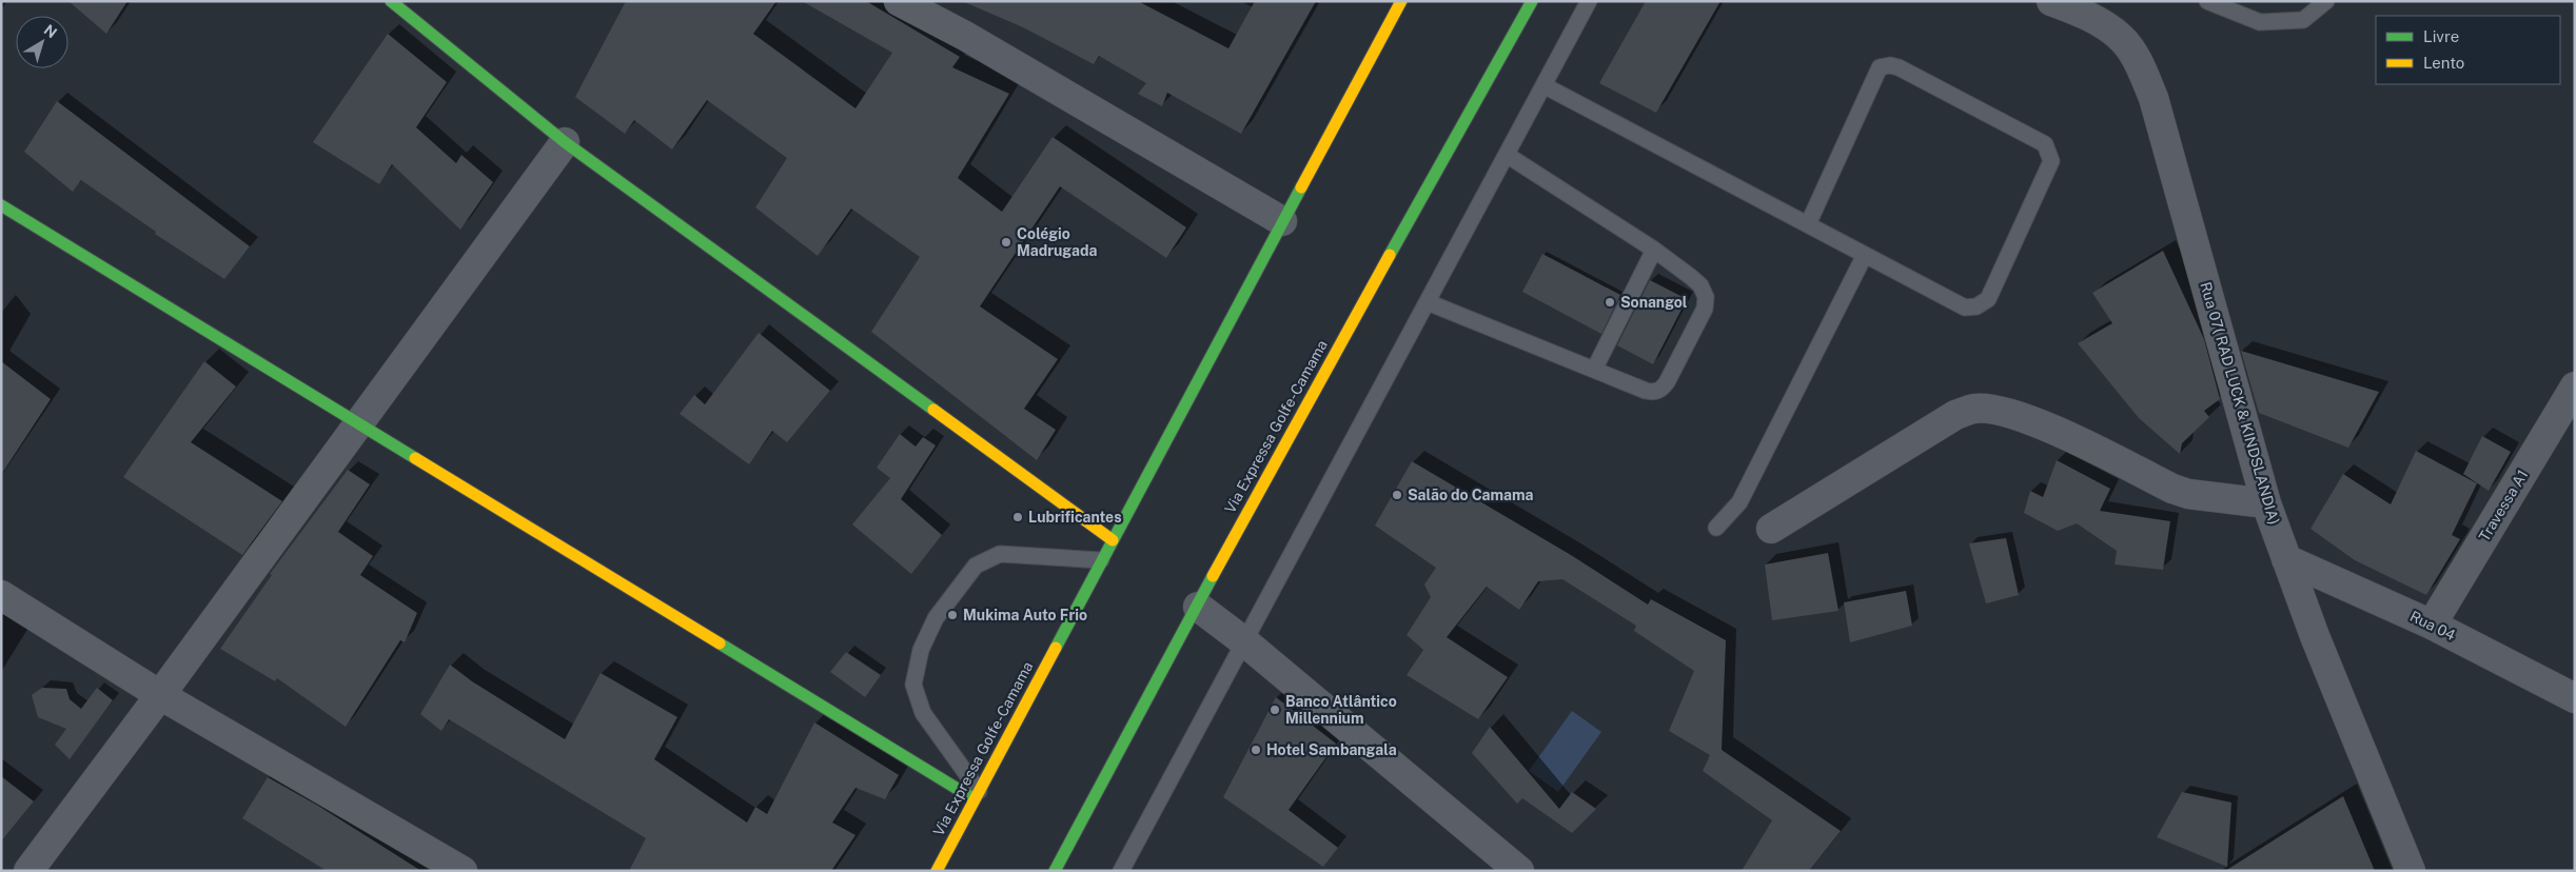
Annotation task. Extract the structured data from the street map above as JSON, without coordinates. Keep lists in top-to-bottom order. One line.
{"streets":{"main road":["Via Expressa Golfe-Camama"],"street":["Rua 07( RAD LUCK & KINDSLANDIA)","Travessa A1","Rua 04"]},"crossings":[["Rua 07( RAD LUCK & KINDSLANDIA)","Rua 04"],["Travessa A1","Rua 04"]],"places":["Colégio Madrugada","Sonangol","Salão do Camama","Lubrificantes","Mukima Auto Frio","Banco Atlântico Millennium","Hotel Sambangala"],"legend":["Livre","Lento"],"north":"top right"}
